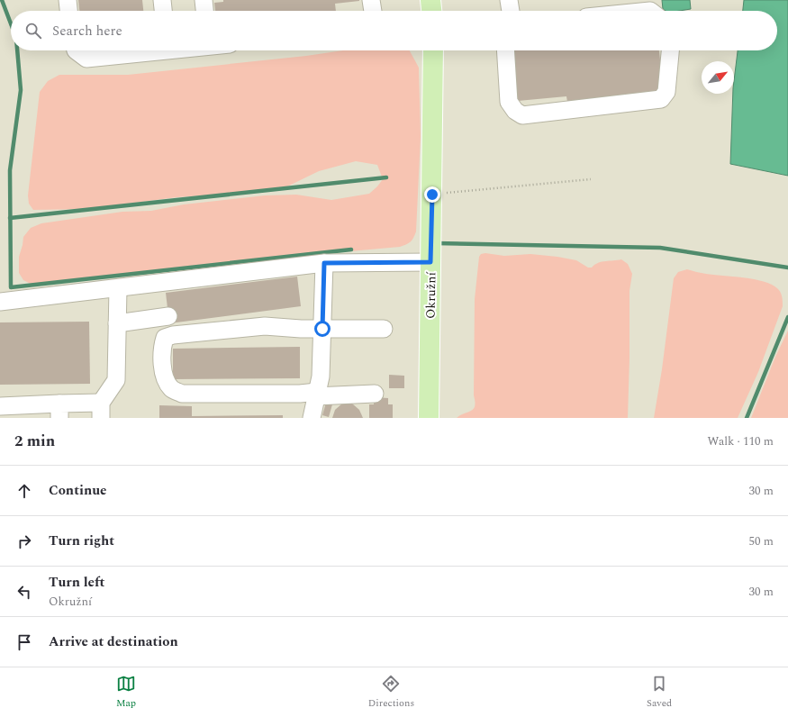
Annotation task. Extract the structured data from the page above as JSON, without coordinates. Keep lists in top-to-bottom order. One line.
{"streets":{"main road":["Okružní"]},"north":"top right","page":{"search":"Search here","heading":["2 min","Walk · 110 m"],"list":[["Continue","30 m"],["Turn right","50 m"],["Turn left","Okružní","30 m"],"Arrive at destination"],"nav":["Map","Directions","Saved"]}}
